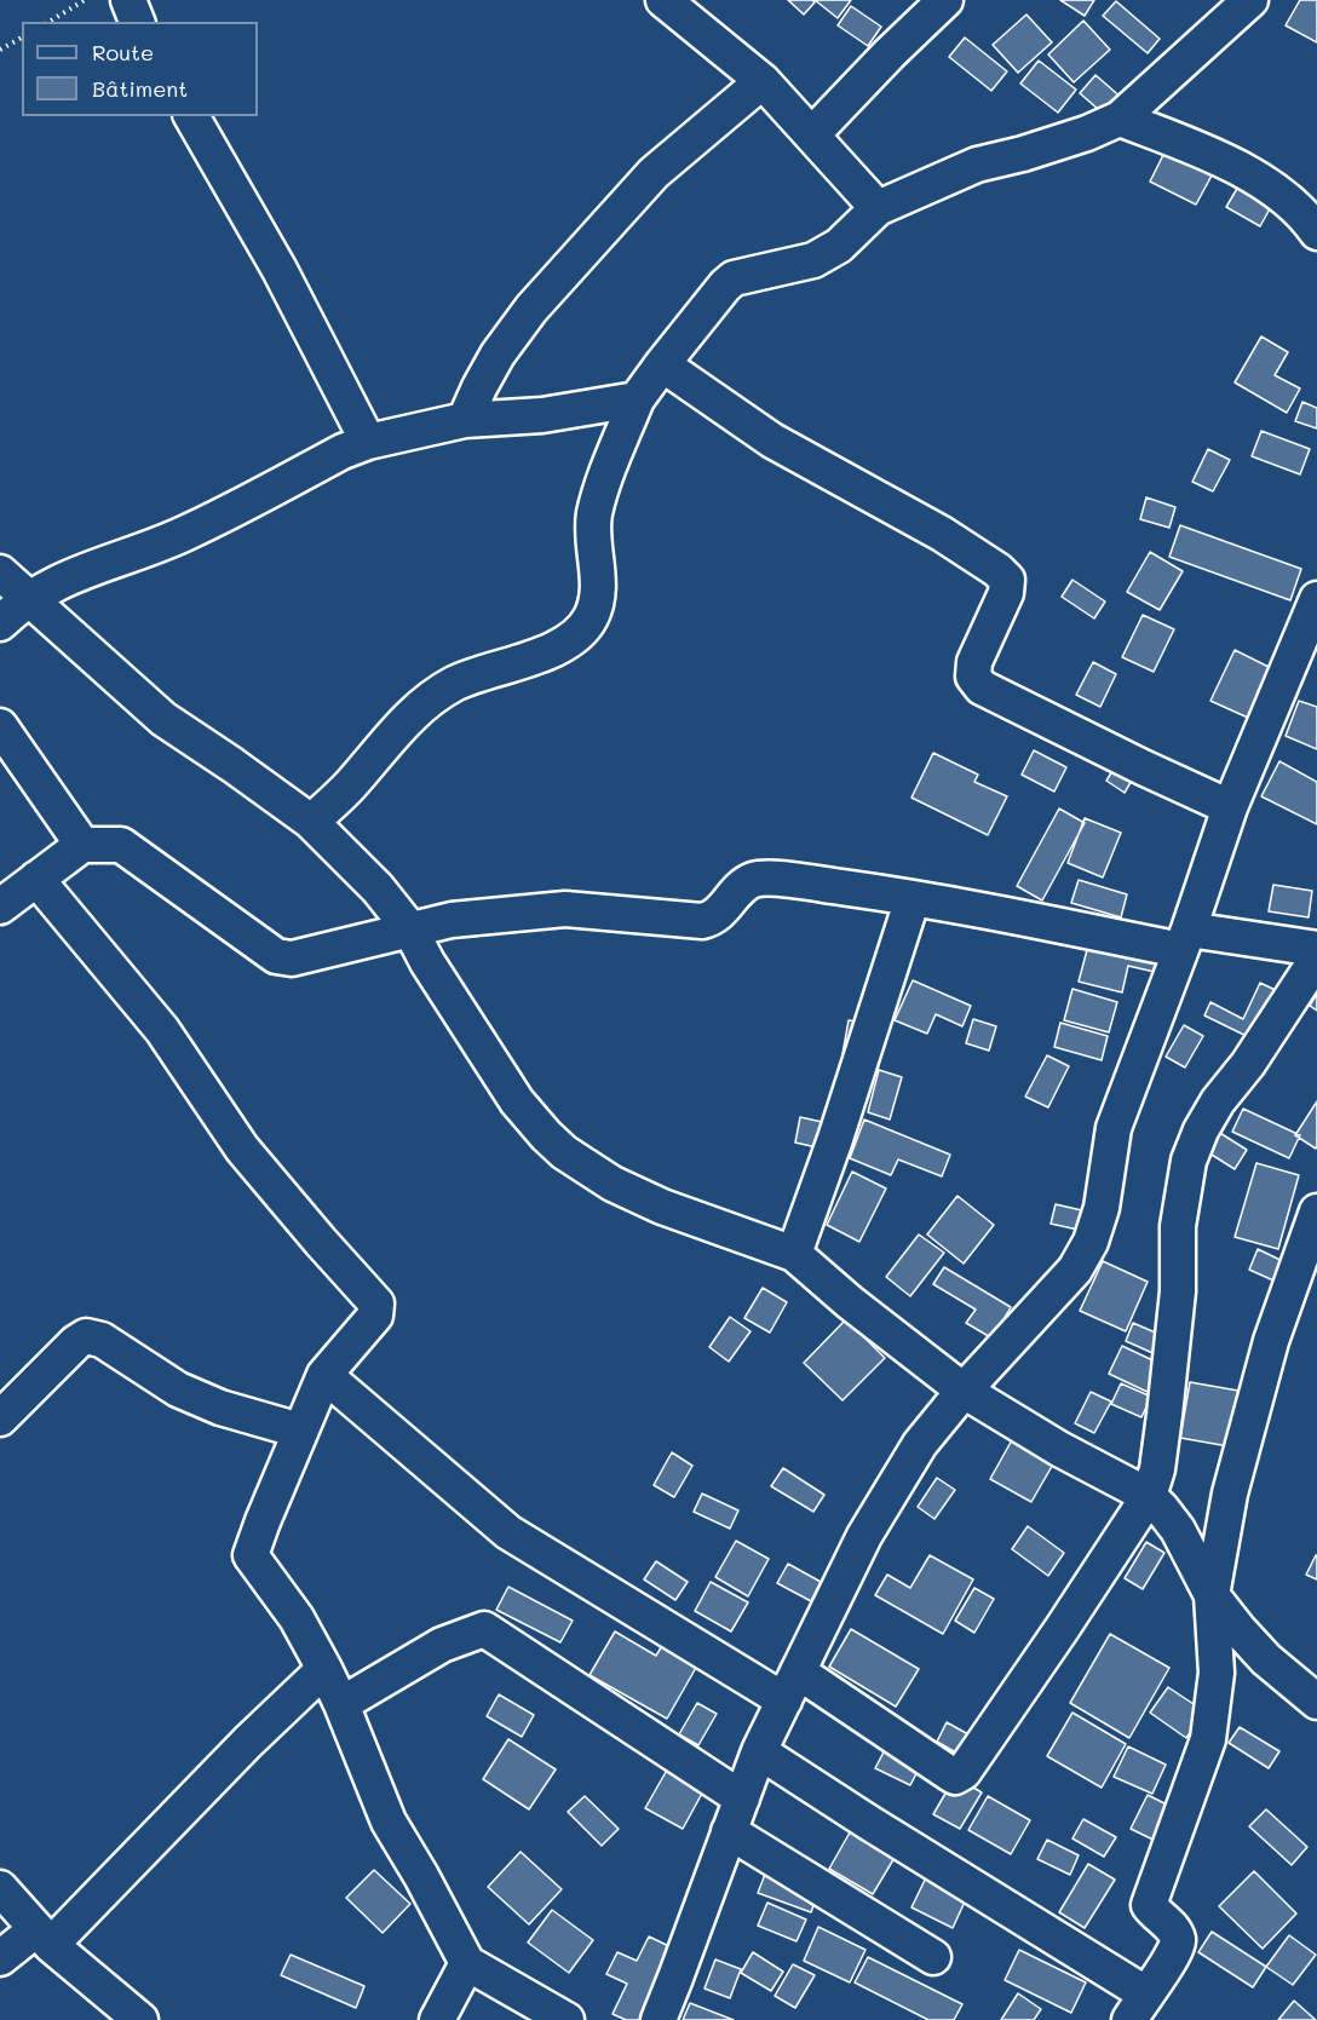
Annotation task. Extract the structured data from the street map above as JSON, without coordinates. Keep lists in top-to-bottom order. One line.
{"legend":["Route","Bâtiment"]}
